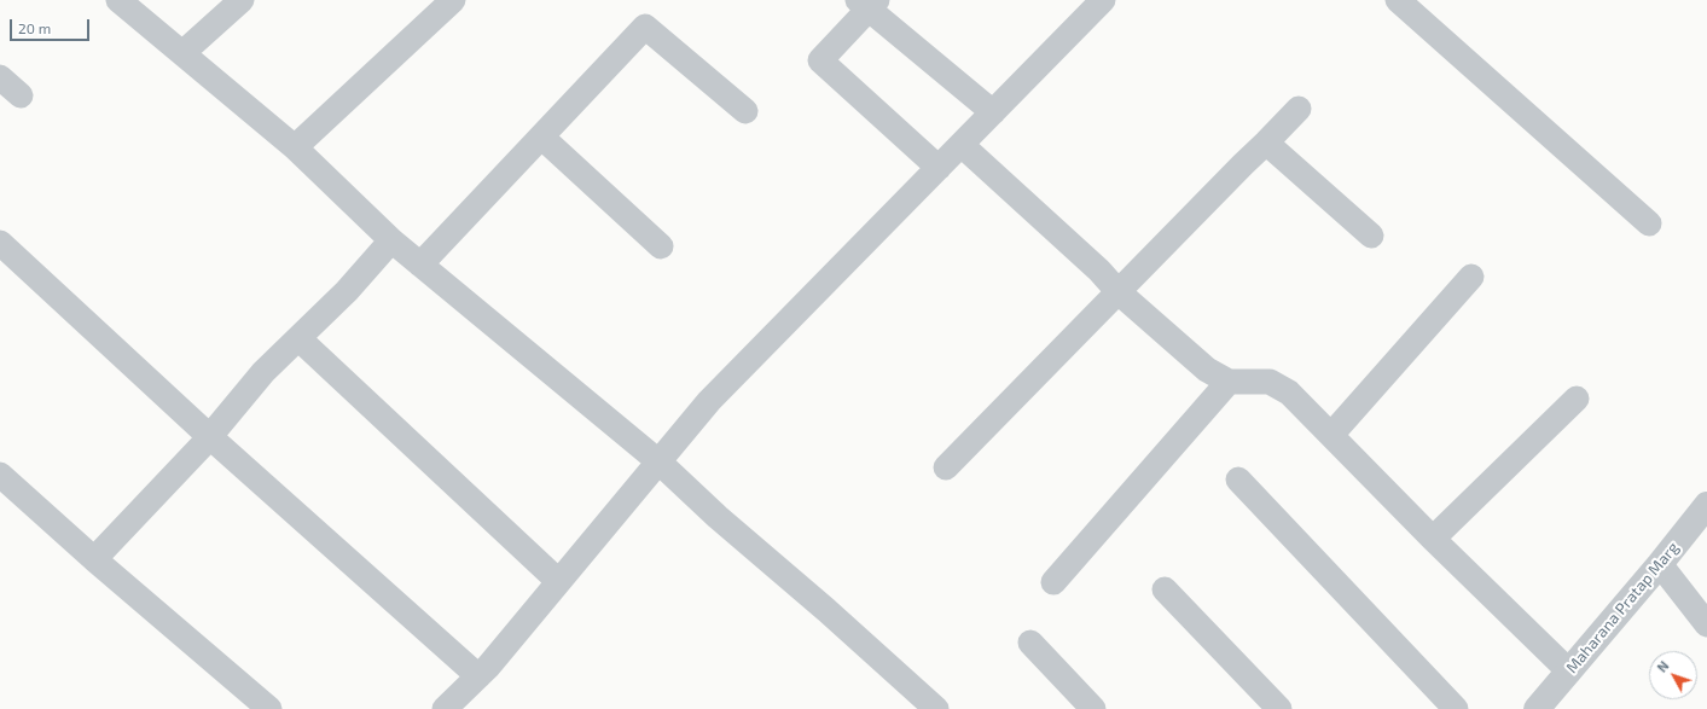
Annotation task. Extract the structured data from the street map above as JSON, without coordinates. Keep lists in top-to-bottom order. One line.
{"streets":{"street":["Maharana Pratap Marg"]},"scale_bar":"20 m","north":"top left"}
